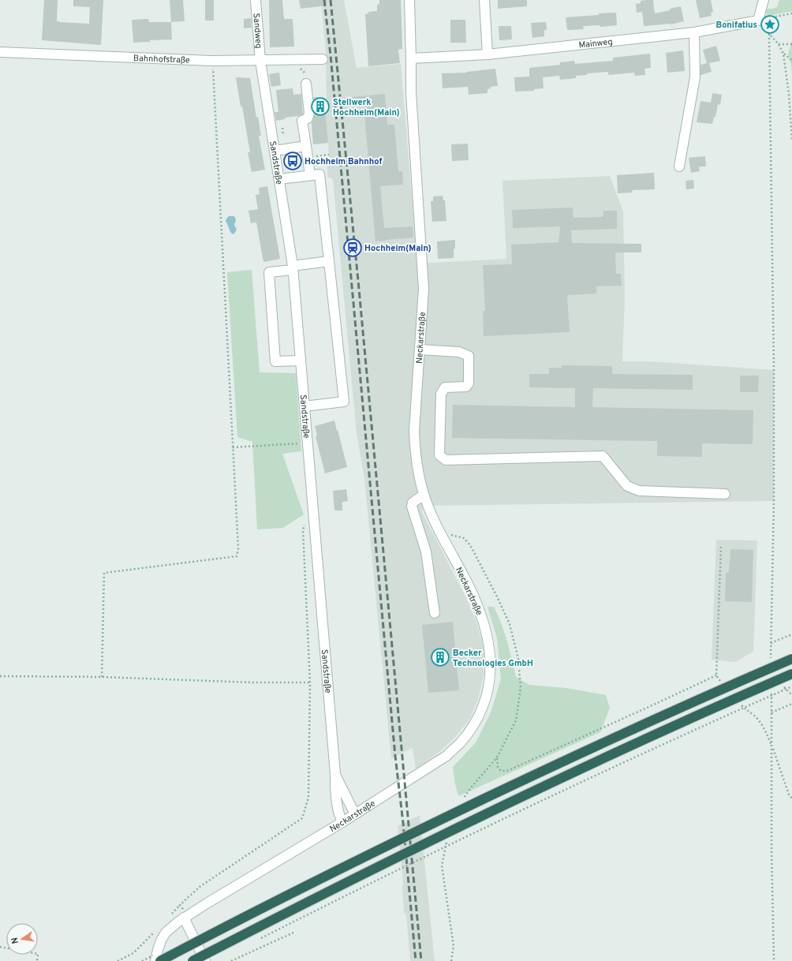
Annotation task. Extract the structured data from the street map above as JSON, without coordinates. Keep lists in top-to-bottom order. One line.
{"streets":{"street":["Sandweg","Mainweg","Bahnhofstraße","Sandstraße","Neckarstraße"]},"crossings":[["Sandweg","Bahnhofstraße"],["Sandweg","Sandstraße"],["Mainweg","Neckarstraße"],["Bahnhofstraße","Sandstraße"],["Sandstraße","Neckarstraße"]],"places":{"place":["Bonifatius"],"building":["Stellwerk Hochheim(Main)","Becker Technologies GmbH"],"bus stop":["Hochheim Bahnhof"],"station":["Hochheim(Main)"]},"north":"left"}
